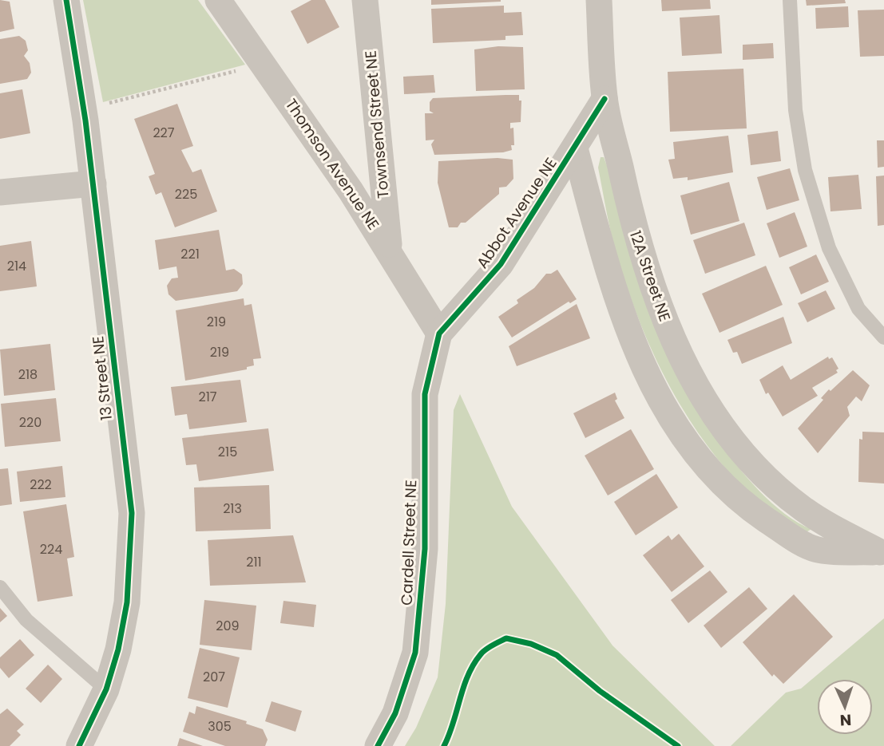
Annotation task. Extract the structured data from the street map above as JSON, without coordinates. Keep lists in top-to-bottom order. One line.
{"streets":{"street":["Townsend Street NE","Thomson Avenue NE","Abbot Avenue NE","12A Street NE","13 Street NE","Cardell Street NE"]},"crossings":[["Townsend Street NE","Thomson Avenue NE"],["Thomson Avenue NE","Abbot Avenue NE"],["Thomson Avenue NE","Cardell Street NE"],["Abbot Avenue NE","12A Street NE"],["Abbot Avenue NE","Cardell Street NE"]],"house_numbers":["227","225","221","214","219","219","218","217","220","215","222","213","224","211","209","207","305"],"north":"bottom"}
